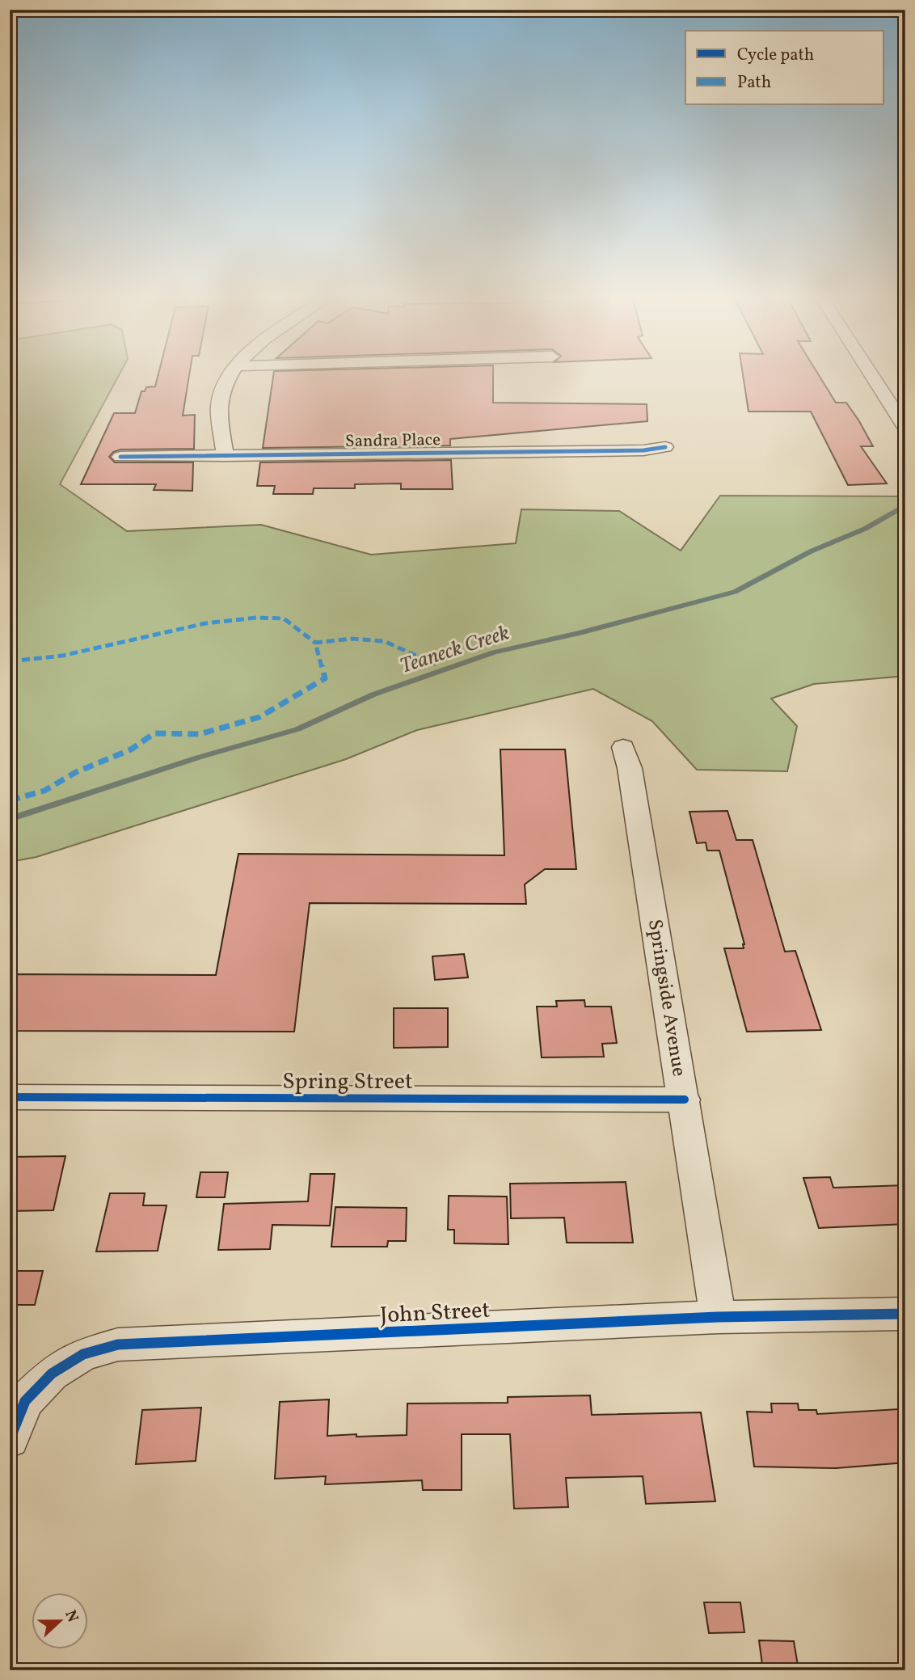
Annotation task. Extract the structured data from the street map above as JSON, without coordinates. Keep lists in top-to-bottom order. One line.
{"streets":{"street":["Sandra Place","Springside Avenue","Spring Street","John Street"]},"crossings":[["Springside Avenue","Spring Street"],["Springside Avenue","John Street"]],"water":["Teaneck Creek"],"legend":["Cycle path","Path"],"north":"right"}
